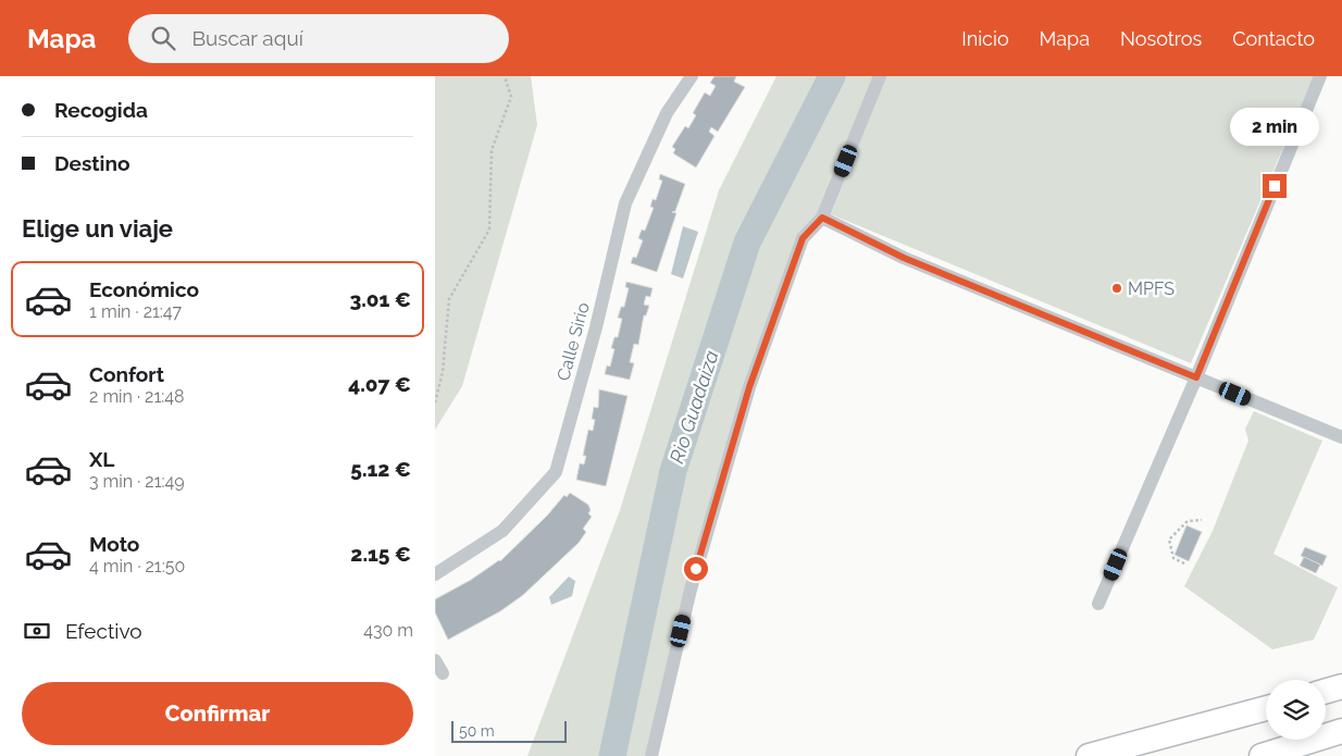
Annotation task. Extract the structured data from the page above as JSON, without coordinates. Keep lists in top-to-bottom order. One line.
{"streets":{"street":["Calle Sirio"]},"water":["Rio Guadaiza"],"places":["MPFS"],"scale_bar":"50 m","page":{"header":"Mapa","search":"Buscar aquí","nav":["Inicio","Mapa","Nosotros","Contacto"],"banner":["Recogida","Destino"],"bubble":"2 min","heading":"Elige un viaje","list":[{"name":"Económico","note":"1 min · 21:47","value":"3.01 €"},{"name":"Confort","note":"2 min · 21:48","value":"4.07 €"},{"name":"XL","note":"3 min · 21:49","value":"5.12 €"},{"name":"Moto","note":"4 min · 21:50","value":"2.15 €"}],"pay":["Efectivo","430 m"],"buttons":"Confirmar","scale":"50 m"}}
